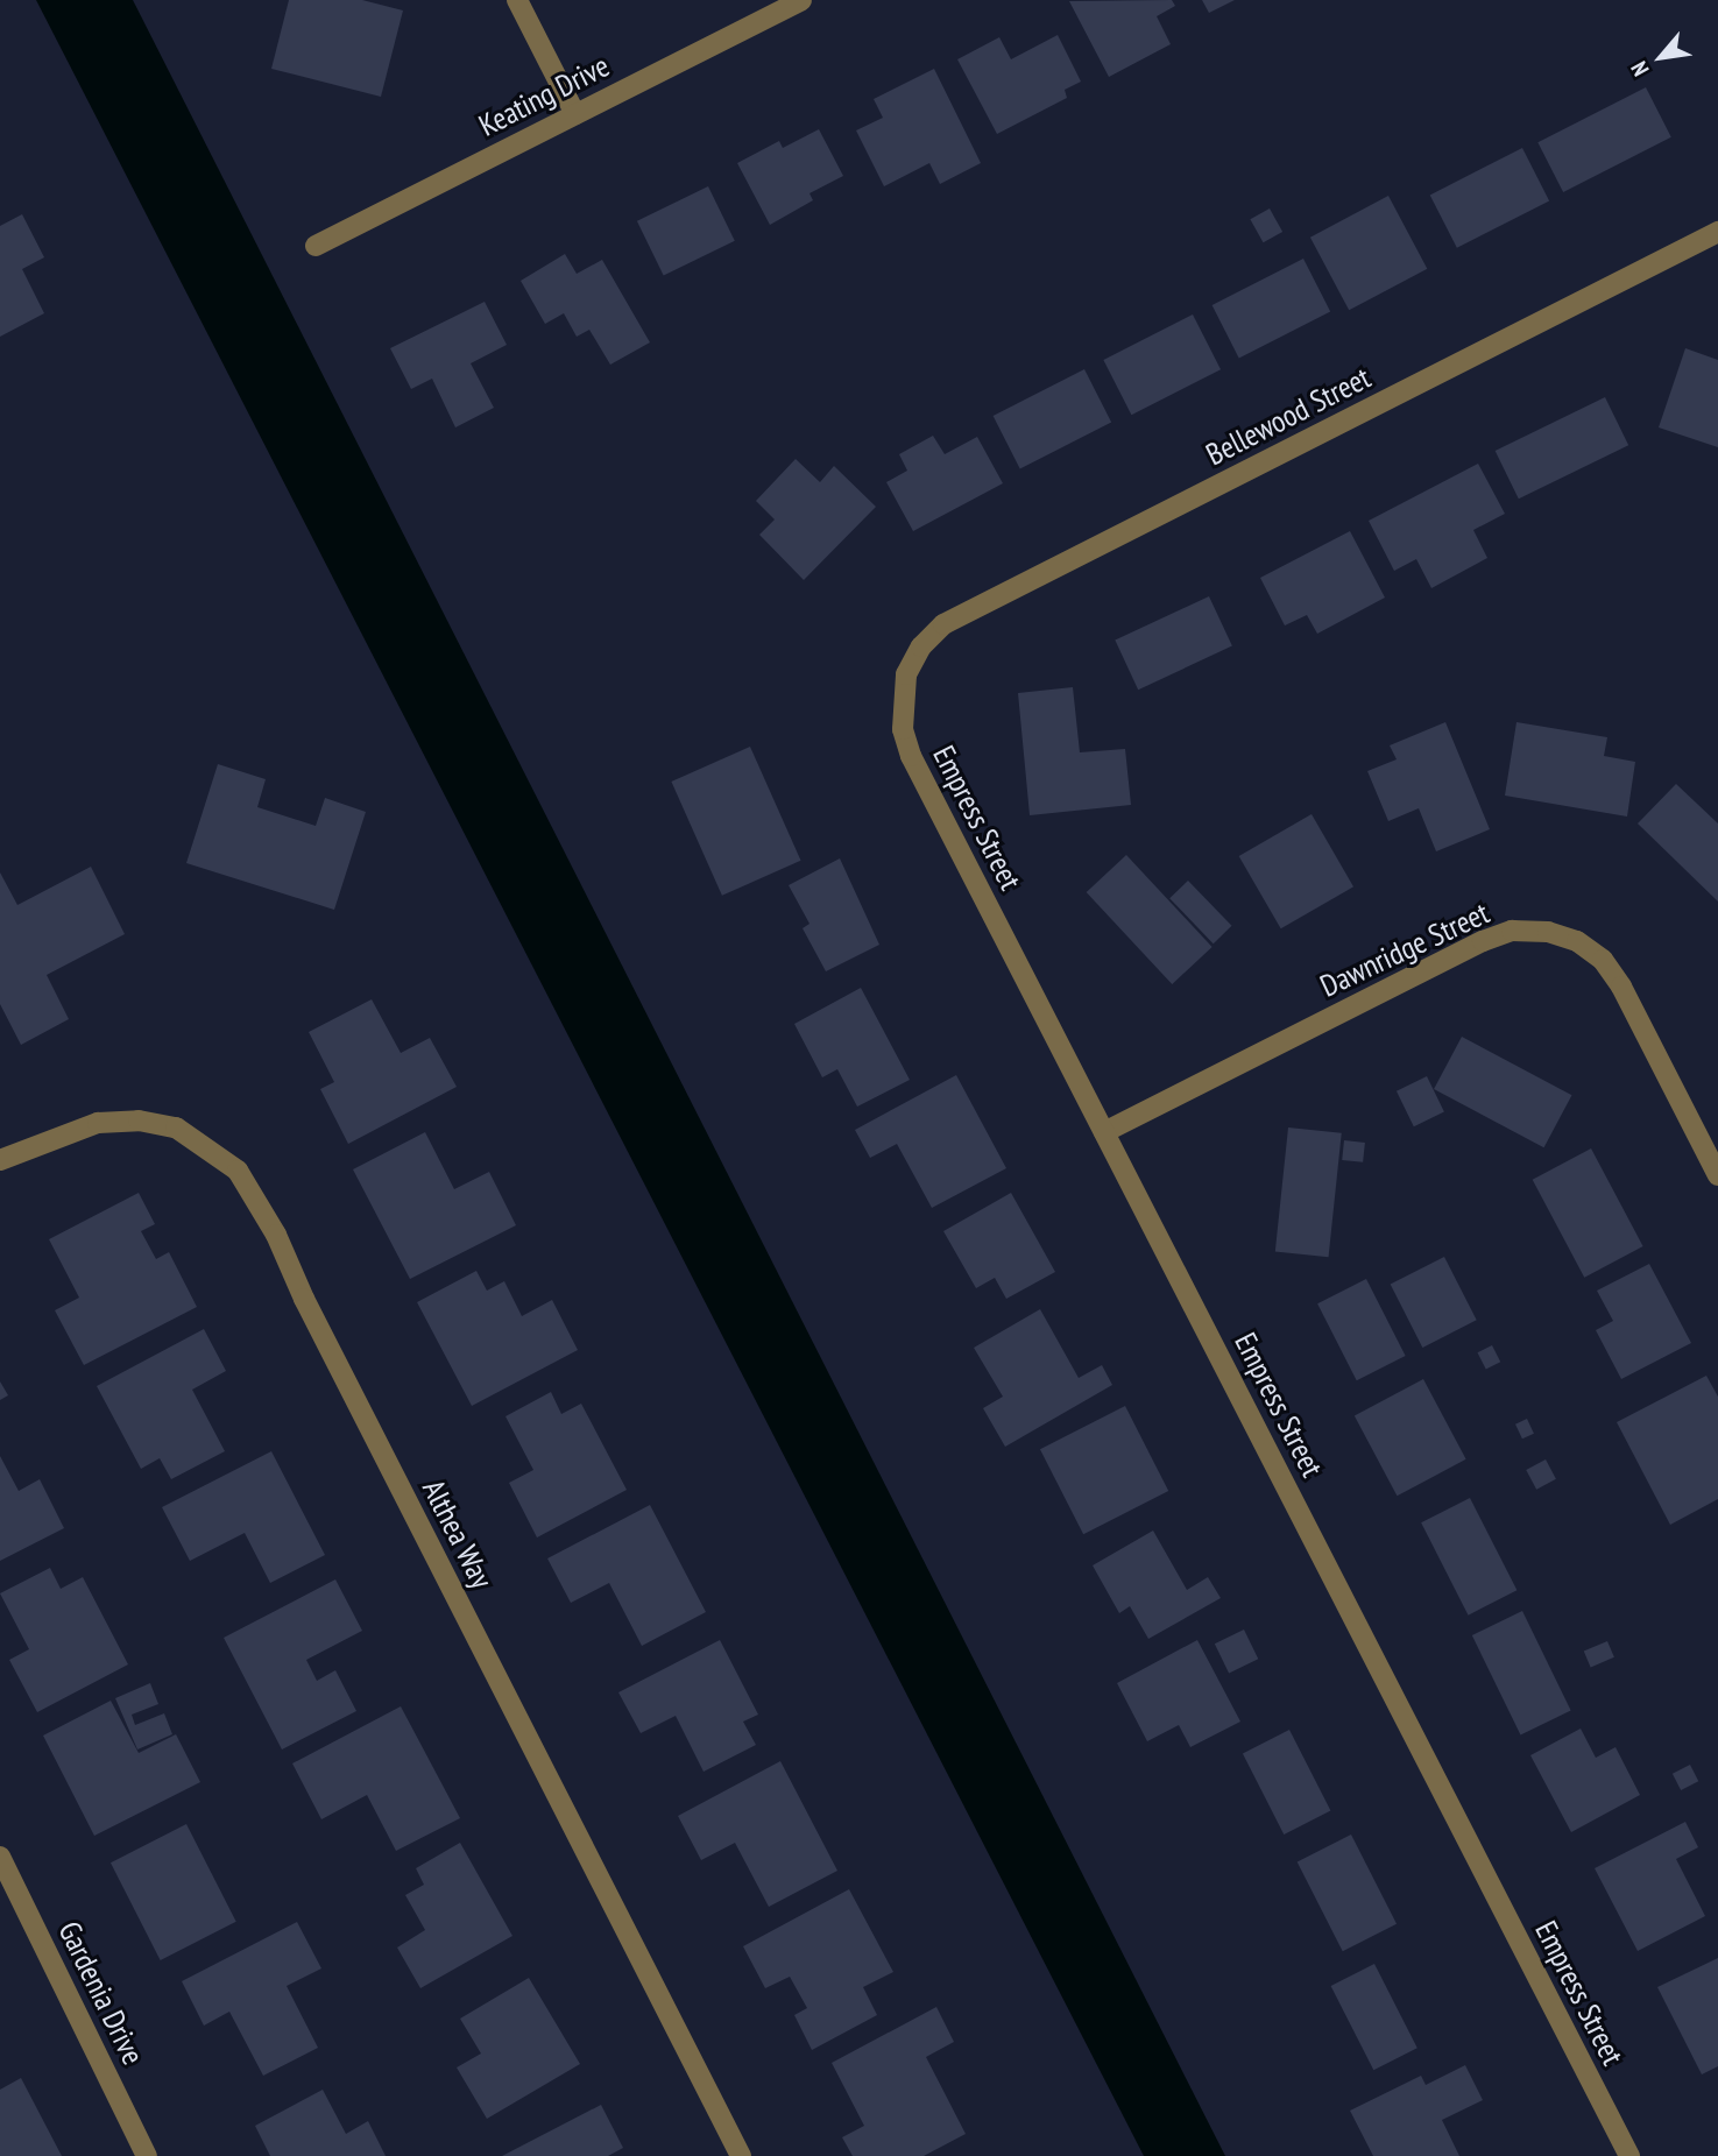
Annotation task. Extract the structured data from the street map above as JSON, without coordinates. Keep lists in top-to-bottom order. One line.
{"streets":{"street":["Keating Drive","Bellewood Street","Empress Street","Dawnridge Street","Althea Way","Gardenia Drive"]},"crossings":[["Bellewood Street","Empress Street"],["Empress Street","Dawnridge Street"]],"north":"bottom left"}
